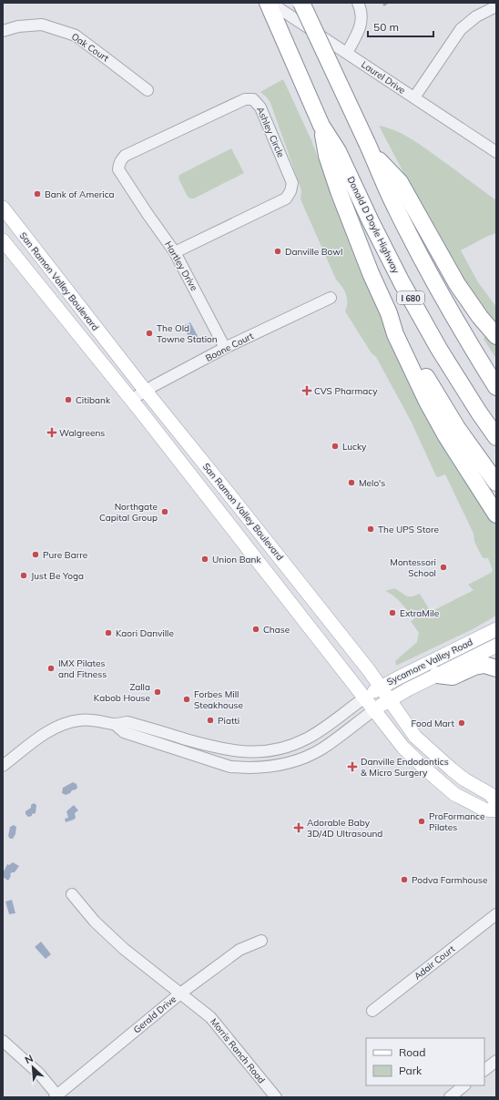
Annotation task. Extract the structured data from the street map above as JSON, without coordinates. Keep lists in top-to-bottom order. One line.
{"streets":{"highway":["Donald D Doyle Highway","I 680"],"main road":["San Ramon Valley Boulevard","Sycamore Valley Road"],"street":["Oak Court","Laurel Drive","Ashley Circle","Hartley Drive","Boone Court","Adair Court","Gerald Drive","Morris Ranch Road"]},"crossings":[["Ashley Circle","Hartley Drive"],["Hartley Drive","Boone Court"],["San Ramon Valley Boulevard","Boone Court"],["San Ramon Valley Boulevard","Sycamore Valley Road"],["Gerald Drive","Morris Ranch Road"]],"places":{"other":["Bank of America","Danville Bowl","The Old Towne Station","Citibank","Lucky","Melo's","Northgate Capital Group","The UPS Store","Pure Barre","Union Bank","Montessori School","Just Be Yoga","ExtraMile","Chase","Kaori Danville","IMX Pilates and Fitness","Zalla Kabob House","Forbes Mill Steakhouse","Piatti","Food Mart","ProFormance Pilates","Podva Farmhouse"],"health":["CVS Pharmacy","Walgreens","Danville Endodontics & Micro Surgery","Adorable Baby 3D/4D Ultrasound"]},"legend":["Road","Park"],"scale_bar":"50 m","north":"top left"}
